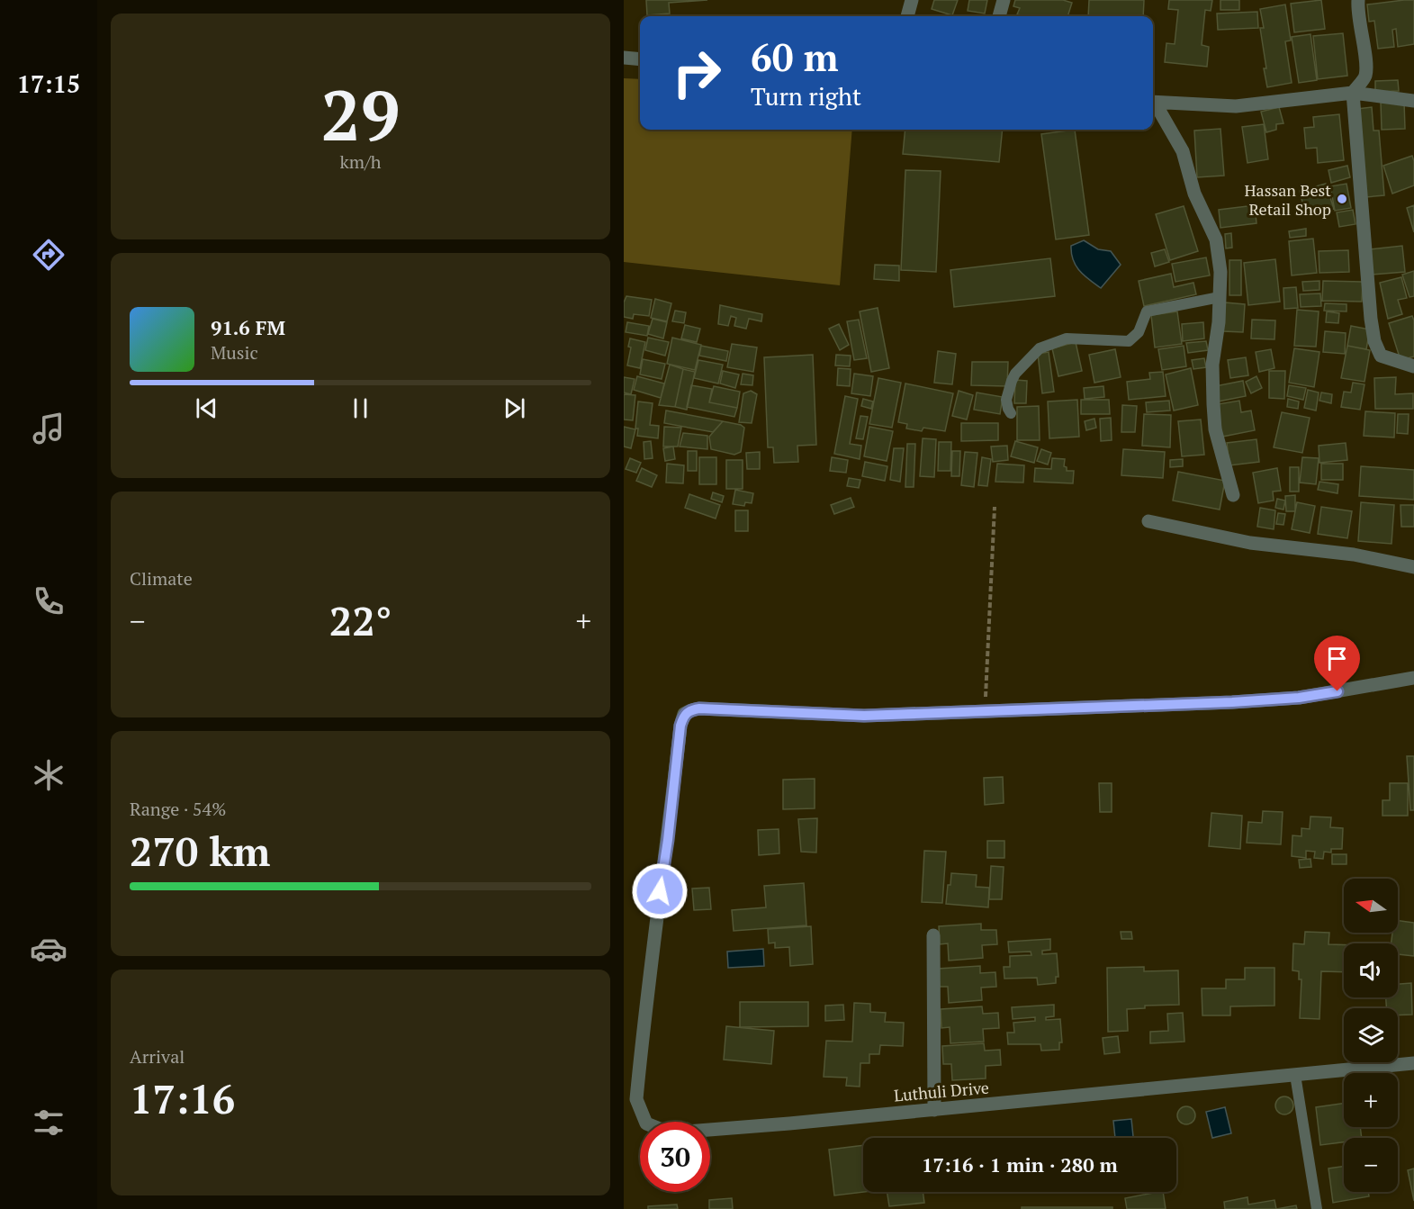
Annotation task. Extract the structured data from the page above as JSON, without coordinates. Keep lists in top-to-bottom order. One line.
{"streets":{"street":["Luthuli Drive"]},"places":["Hassan Best Retail Shop"],"north":"left","page":{"tabs":"17:15","tile":[["29","km/h"],"Climate",["Range · 54%","270 km"],["Arrival","17:16"]],"turn":["60 m","Turn right"],"song":["91.6 FM","Music"],"heat":["−","22°","+"],"map_buttons":["+","−"],"limit":"30","trip":"17:16 · 1 min · 280 m"}}
